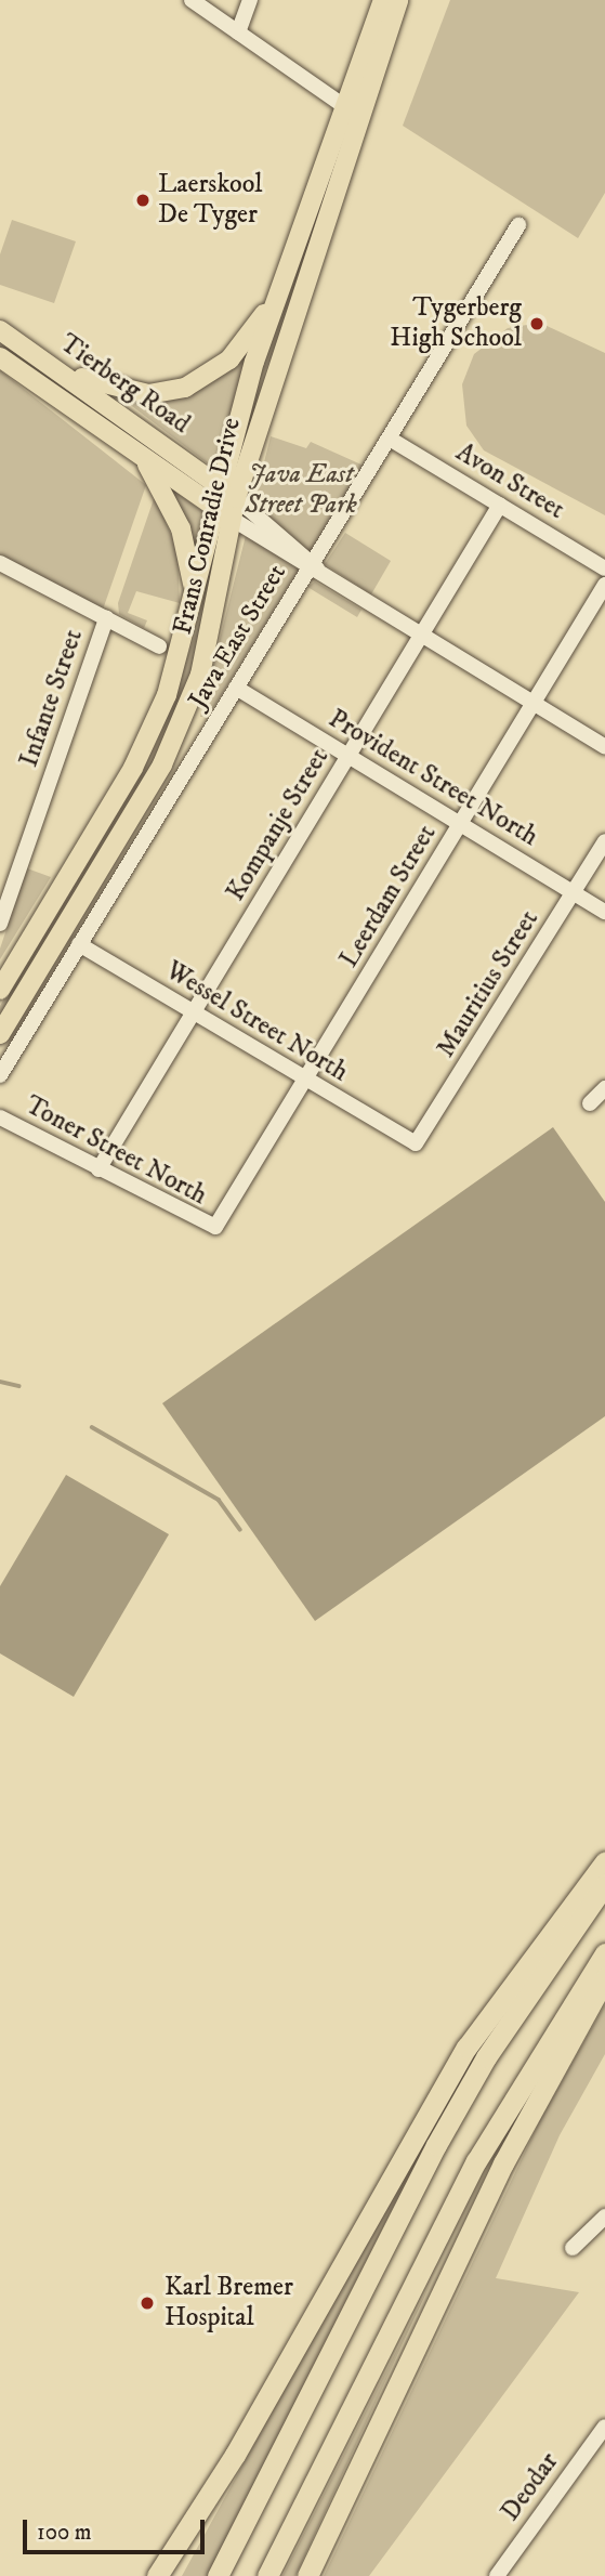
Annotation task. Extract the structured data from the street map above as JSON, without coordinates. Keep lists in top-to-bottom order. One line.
{"streets":{"main road":["Tierberg Road","Frans Conradie Drive"],"street":["Avon Street","Java East Street","Infante Street","Provident Street North","Kompanje Street","Leerdam Street","Mauritius Street","Wessel Street North","Toner Street North","Deodar"]},"crossings":[["Tierberg Road","Frans Conradie Drive"],["Tierberg Road","Java East Street"],["Tierberg Road","Kompanje Street"],["Tierberg Road","Leerdam Street"],["Avon Street","Java East Street"],["Avon Street","Kompanje Street"],["Java East Street","Provident Street North"],["Java East Street","Wessel Street North"],["Provident Street North","Kompanje Street"],["Provident Street North","Leerdam Street"],["Provident Street North","Mauritius Street"],["Kompanje Street","Wessel Street North"],["Kompanje Street","Toner Street North"],["Leerdam Street","Wessel Street North"],["Leerdam Street","Toner Street North"],["Mauritius Street","Wessel Street North"]],"parks":["Java East Street Park"],"places":["Laerskool De Tyger","Tygerberg High School","Karl Bremer Hospital"],"scale_bar":"100 m"}
